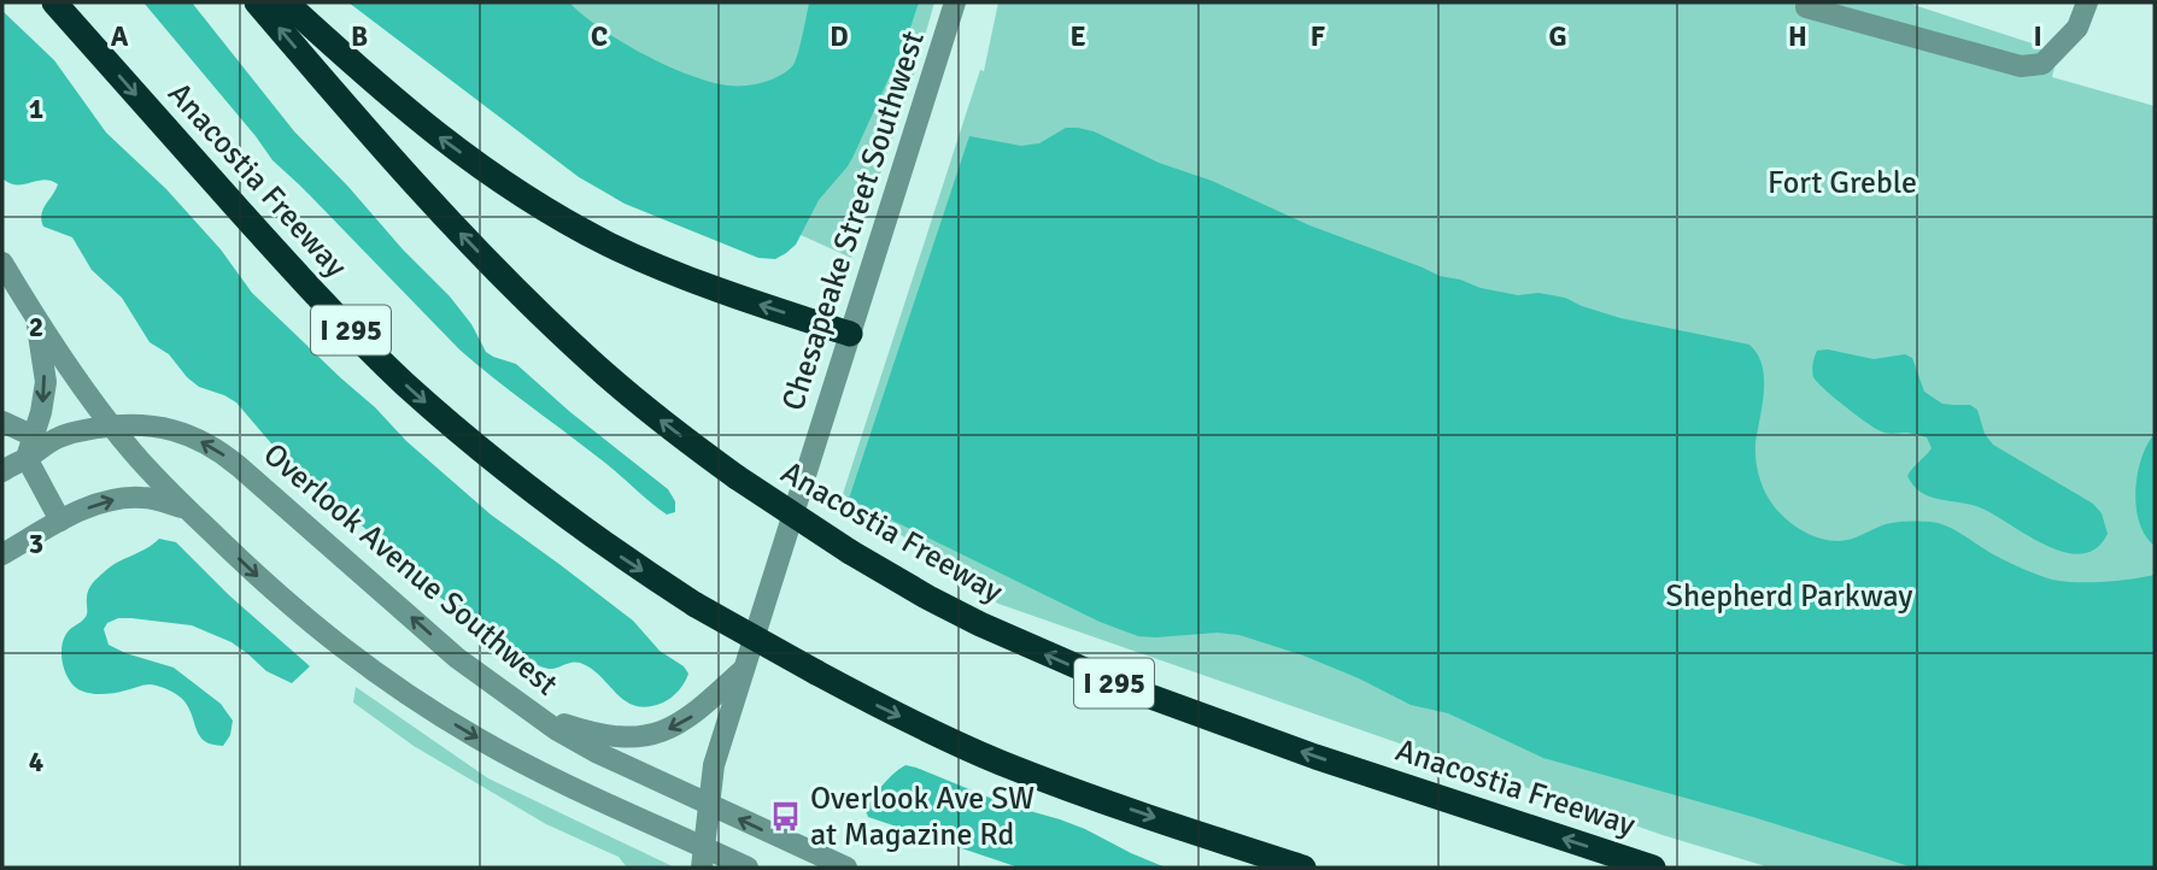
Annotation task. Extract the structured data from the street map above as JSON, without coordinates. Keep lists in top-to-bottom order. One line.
{"streets":{"highway":["Anacostia Freeway","I 295"],"street":["Chesapeake Street Southwest","Overlook Avenue Southwest"]},"crossings":[["Chesapeake Street Southwest","Overlook Avenue Southwest"]],"parks":["Fort Greble","Shepherd Parkway"],"places":{"bus stop":["Overlook Ave SW at Magazine Rd"]},"grid":{"columns":["A","B","C","D","E","F","G","H","I"],"rows":["1","2","3","4"]}}
